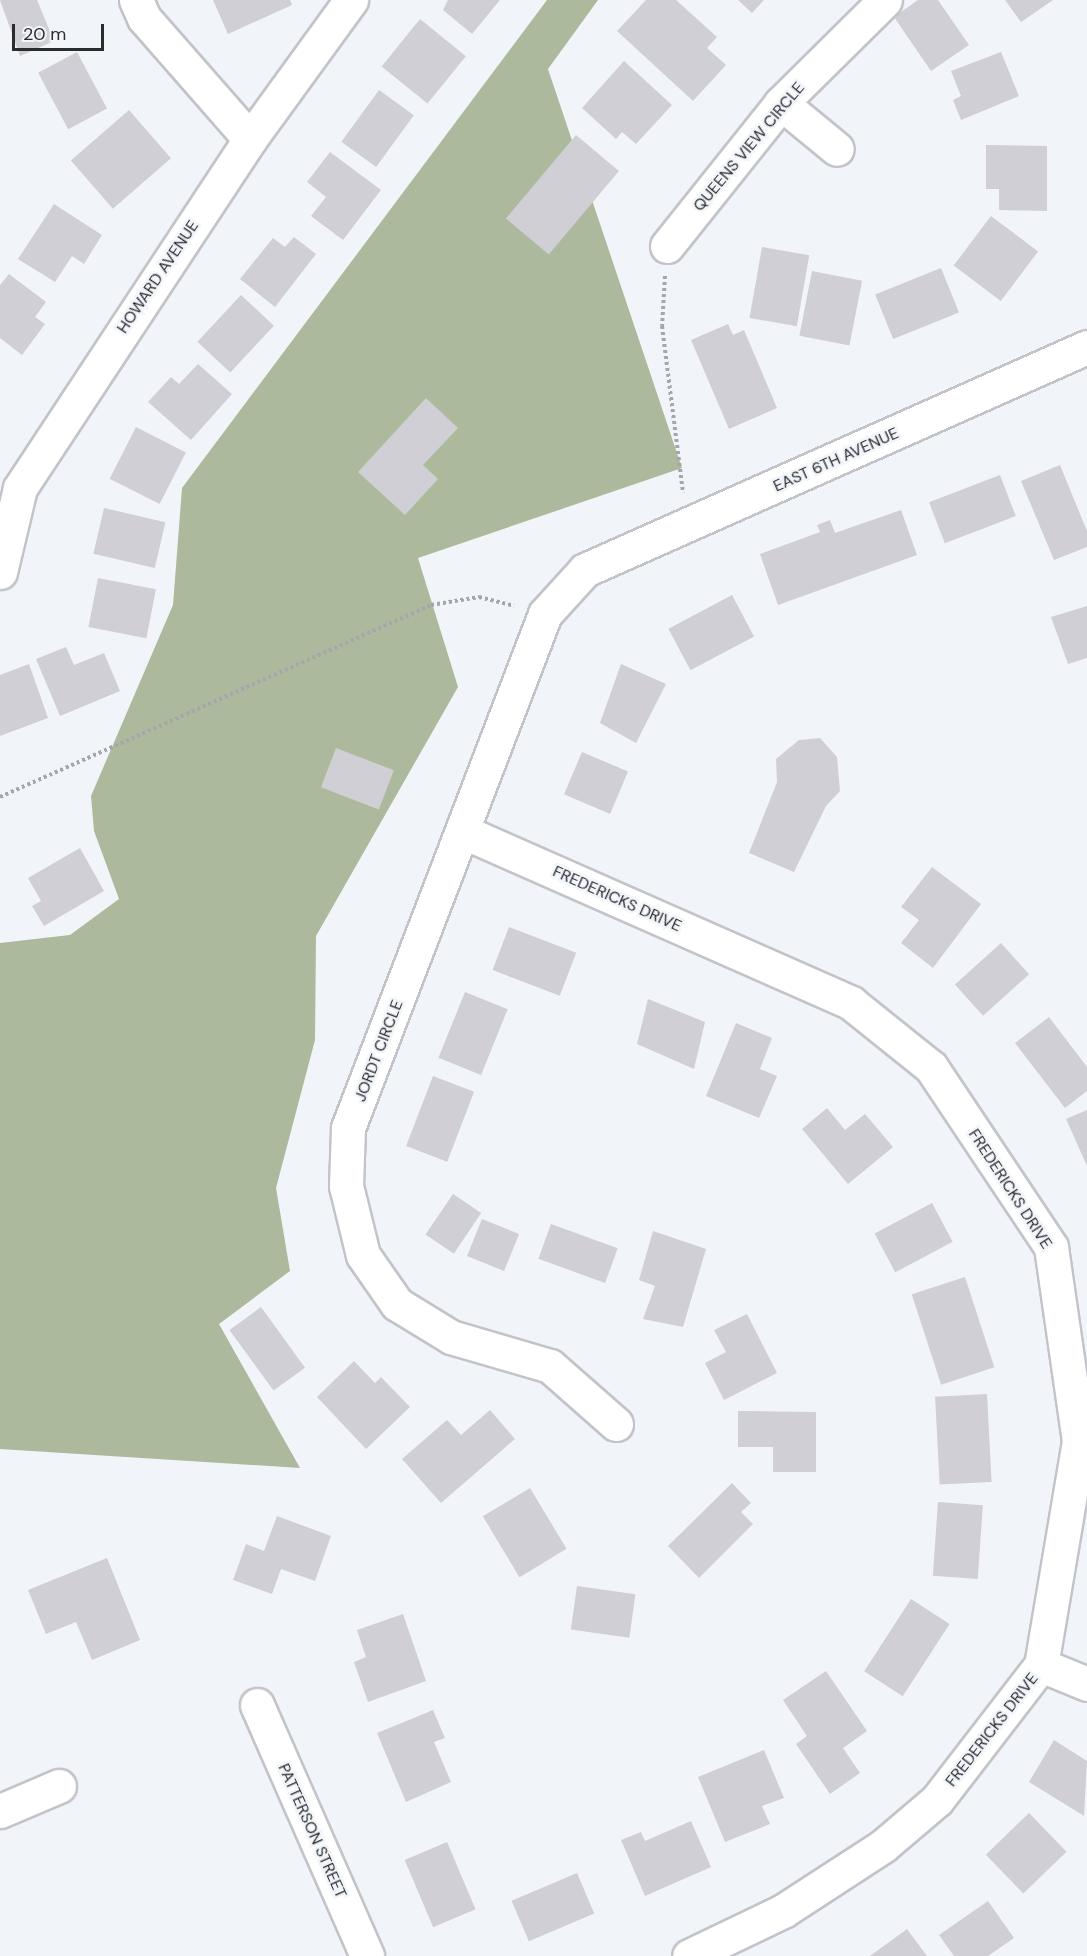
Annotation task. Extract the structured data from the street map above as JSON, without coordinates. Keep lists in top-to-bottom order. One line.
{"streets":{"street":["QUEENS VIEW CIRCLE","HOWARD AVENUE","EAST 6TH AVENUE","FREDERICKS DRIVE","JORDT CIRCLE","PATTERSON STREET"]},"crossings":[["EAST 6TH AVENUE","JORDT CIRCLE"],["FREDERICKS DRIVE","JORDT CIRCLE"]],"scale_bar":"20 m"}
